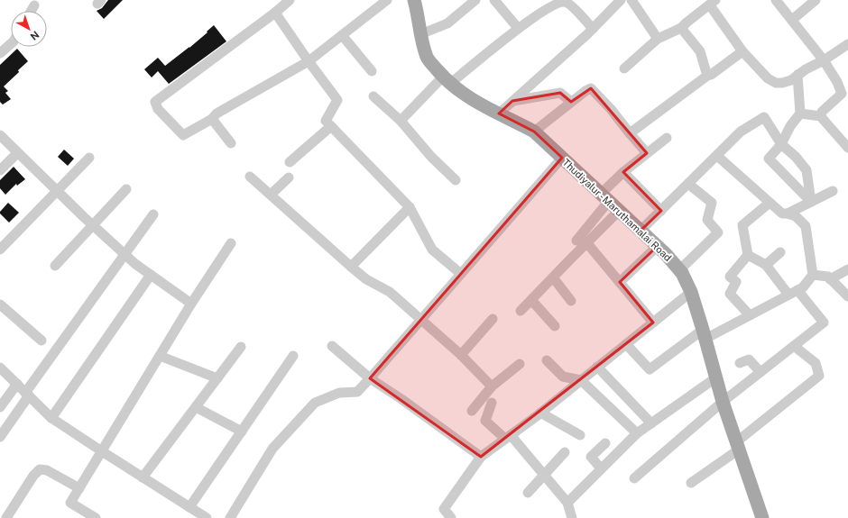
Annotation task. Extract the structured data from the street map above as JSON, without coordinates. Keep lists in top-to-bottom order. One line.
{"streets":{"main road":["Thudiyalur - Maruthamalai Road"]},"north":"bottom right"}
